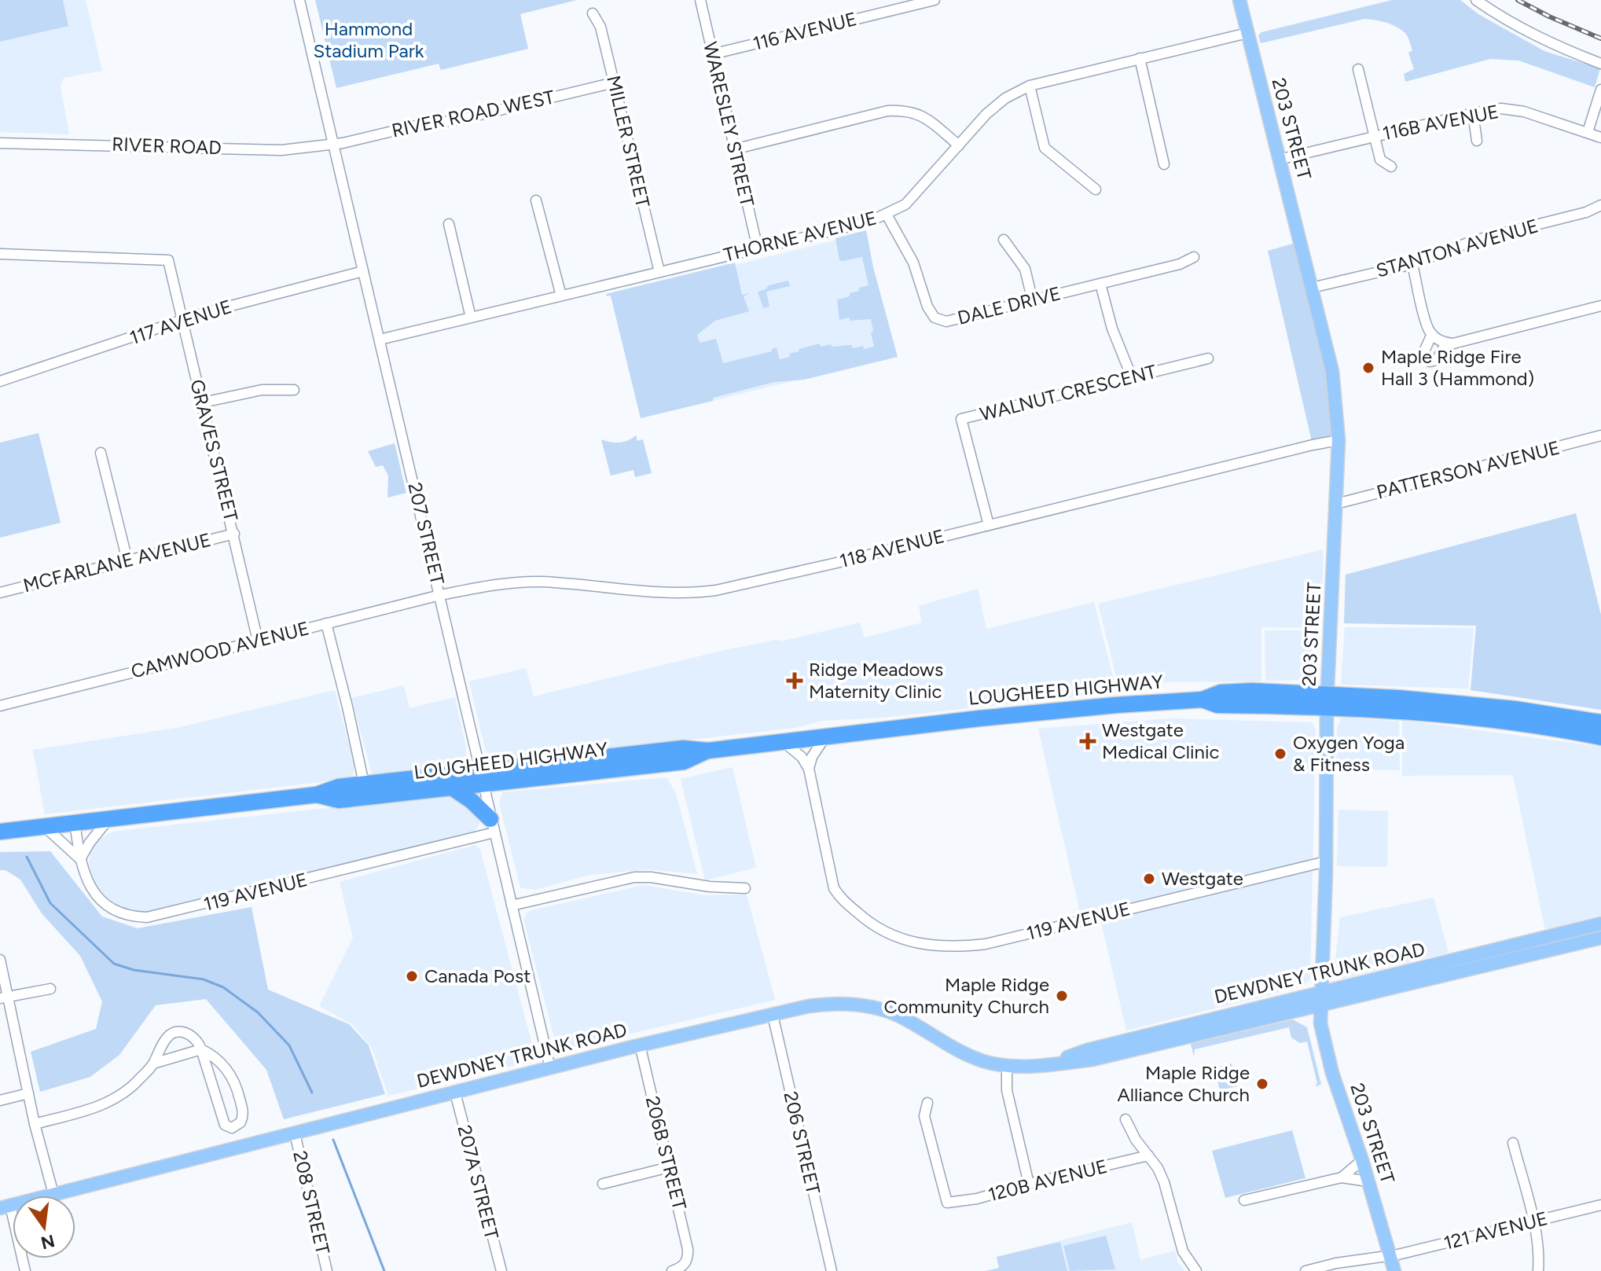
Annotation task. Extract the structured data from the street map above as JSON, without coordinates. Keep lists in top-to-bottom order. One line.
{"streets":{"highway":["LOUGHEED HIGHWAY"],"main road":["203 STREET","DEWDNEY TRUNK ROAD"],"street":["116 AVENUE","RIVER ROAD WEST","116B AVENUE","WARESLEY STREET","MILLER STREET","RIVER ROAD","THORNE AVENUE","STANTON AVENUE","DALE DRIVE","117 AVENUE","WALNUT CRESCENT","GRAVES STREET","PATTERSON AVENUE","207 STREET","118 AVENUE","MCFARLANE AVENUE","CAMWOOD AVENUE","119 AVENUE","206 STREET","206B STREET","120B AVENUE","207A STREET","208 STREET","121 AVENUE"]},"crossings":[["116 AVENUE","WARESLEY STREET"],["RIVER ROAD WEST","MILLER STREET"],["RIVER ROAD WEST","RIVER ROAD"],["RIVER ROAD WEST","207 STREET"],["116B AVENUE","203 STREET"],["WARESLEY STREET","THORNE AVENUE"],["203 STREET","THORNE AVENUE"],["203 STREET","STANTON AVENUE"],["203 STREET","PATTERSON AVENUE"],["203 STREET","118 AVENUE"],["203 STREET","LOUGHEED HIGHWAY"],["203 STREET","119 AVENUE"],["203 STREET","DEWDNEY TRUNK ROAD"],["203 STREET","121 AVENUE"],["MILLER STREET","THORNE AVENUE"],["RIVER ROAD","207 STREET"],["THORNE AVENUE","DALE DRIVE"],["THORNE AVENUE","207 STREET"],["117 AVENUE","GRAVES STREET"],["117 AVENUE","207 STREET"],["WALNUT CRESCENT","118 AVENUE"],["GRAVES STREET","MCFARLANE AVENUE"],["GRAVES STREET","CAMWOOD AVENUE"],["207 STREET","118 AVENUE"],["207 STREET","CAMWOOD AVENUE"],["207 STREET","LOUGHEED HIGHWAY"],["207 STREET","119 AVENUE"],["207 STREET","DEWDNEY TRUNK ROAD"],["118 AVENUE","CAMWOOD AVENUE"],["LOUGHEED HIGHWAY","119 AVENUE"],["DEWDNEY TRUNK ROAD","206 STREET"],["DEWDNEY TRUNK ROAD","206B STREET"],["DEWDNEY TRUNK ROAD","207A STREET"],["DEWDNEY TRUNK ROAD","208 STREET"]],"parks":["Hammond Stadium Park"],"places":{"other":["Maple Ridge Fire Hall 3 (Hammond)","Oxygen Yoga & Fitness","Westgate","Canada Post","Maple Ridge Community Church","Maple Ridge Alliance Church"],"health":["Ridge Meadows Maternity Clinic","Westgate Medical Clinic"]},"north":"bottom"}
